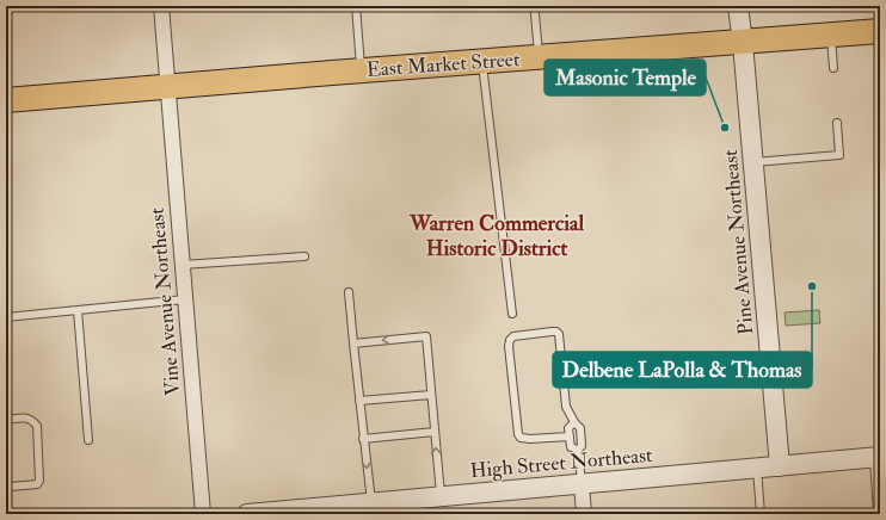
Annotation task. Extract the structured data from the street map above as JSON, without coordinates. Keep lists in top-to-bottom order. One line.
{"streets":{"main road":["East Market Street"],"street":["Pine Avenue Northeast","Vine Avenue Northeast","High Street Northeast"]},"crossings":[["East Market Street","Pine Avenue Northeast"],["East Market Street","Vine Avenue Northeast"],["Pine Avenue Northeast","High Street Northeast"]],"districts":["Warren Commercial Historic District"],"places":["Masonic Temple","Delbene LaPolla & Thomas"]}
